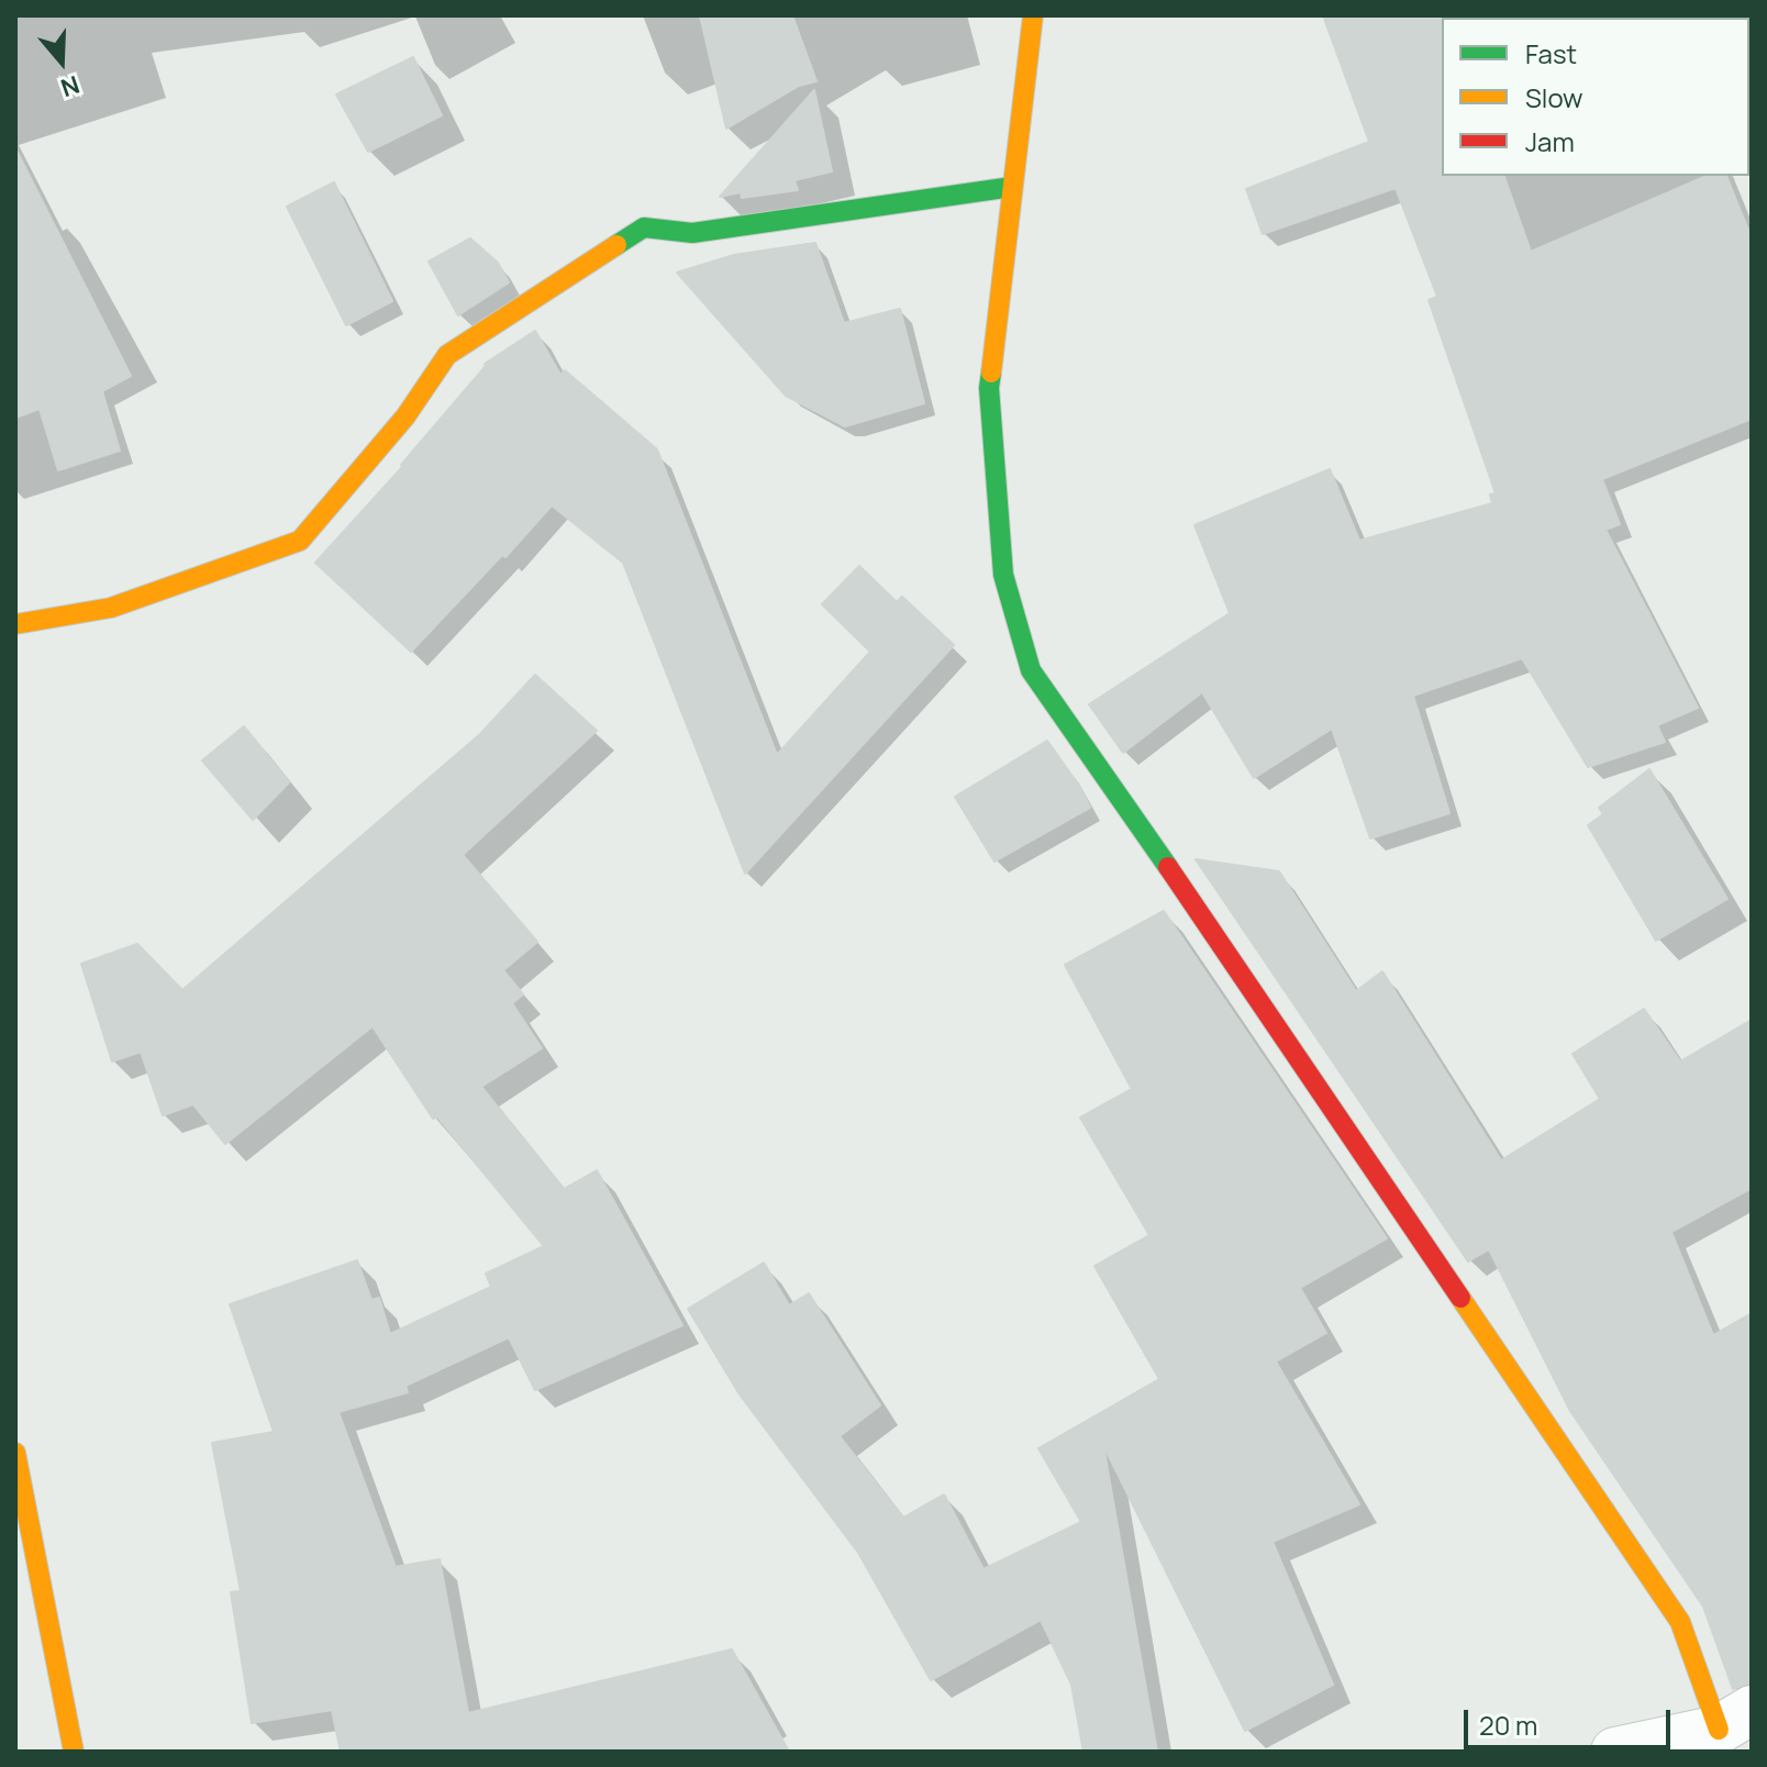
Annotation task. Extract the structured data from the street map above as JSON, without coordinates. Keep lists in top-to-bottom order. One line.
{"legend":["Fast","Slow","Jam"],"scale_bar":"20 m","north":"bottom"}
